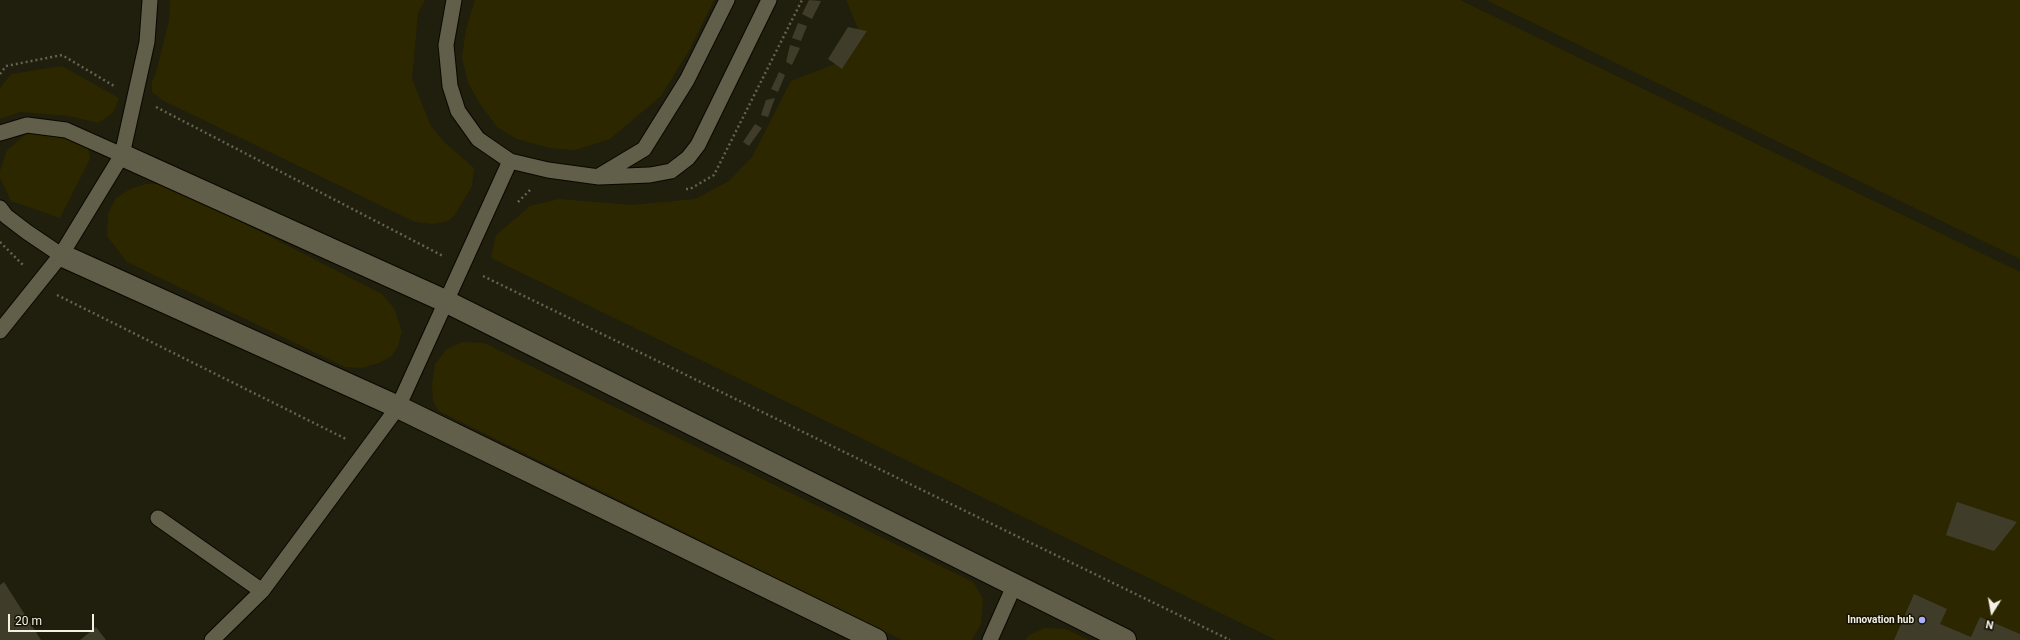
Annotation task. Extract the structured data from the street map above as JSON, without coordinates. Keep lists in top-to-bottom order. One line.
{"places":["Innovation hub"],"scale_bar":"20 m","north":"bottom"}
